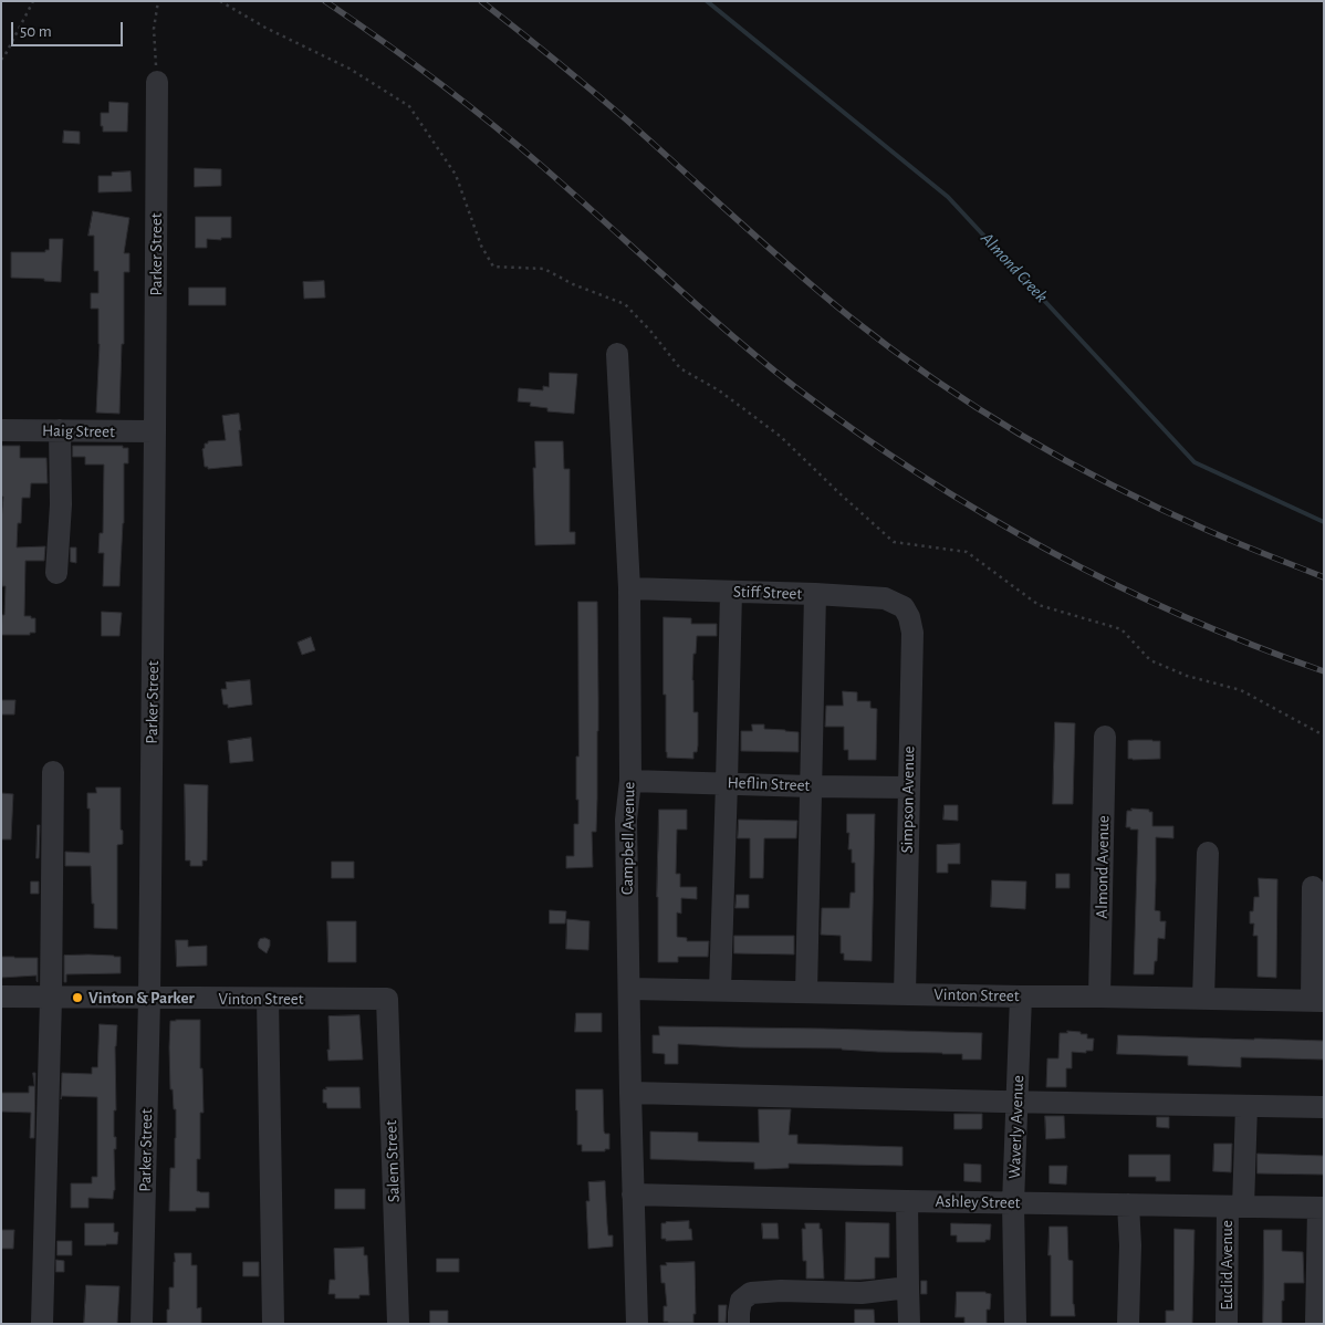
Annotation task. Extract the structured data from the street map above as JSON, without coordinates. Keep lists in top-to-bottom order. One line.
{"streets":{"street":["Parker Street","Haig Street","Stiff Street","Heflin Street","Simpson Avenue","Campbell Avenue","Almond Avenue","Vinton Street","Waverly Avenue","Salem Street","Ashley Street","Euclid Avenue"]},"crossings":[["Parker Street","Haig Street"],["Parker Street","Vinton Street"],["Stiff Street","Simpson Avenue"],["Stiff Street","Campbell Avenue"],["Heflin Street","Simpson Avenue"],["Heflin Street","Campbell Avenue"],["Simpson Avenue","Vinton Street"],["Campbell Avenue","Vinton Street"],["Campbell Avenue","Ashley Street"],["Almond Avenue","Vinton Street"],["Vinton Street","Waverly Avenue"],["Vinton Street","Salem Street"],["Waverly Avenue","Ashley Street"],["Ashley Street","Euclid Avenue"]],"water":["Almond Creek"],"places":["Vinton & Parker"],"scale_bar":"50 m"}
